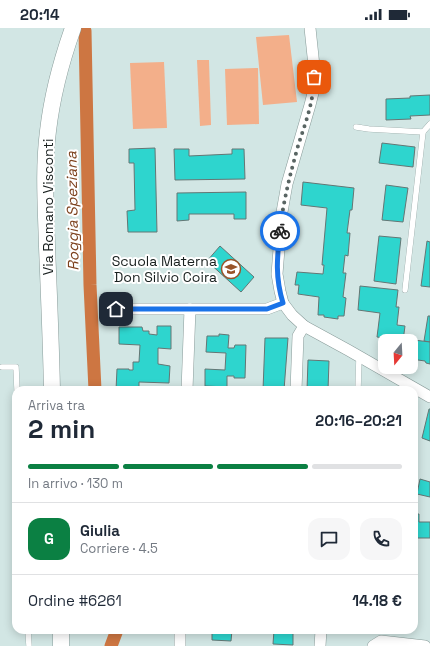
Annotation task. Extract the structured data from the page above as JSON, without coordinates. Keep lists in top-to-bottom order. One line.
{"streets":{"street":["Via Romano Visconti"]},"water":["Roggia Speziana"],"places":{"school or university":["Scuola Materna Don Silvio Coira"]},"north":"bottom","page":{"status":"20:14","heading":["2 min","Arriva tra","20:16–20:21"],"panel":["Giulia","Corriere · 4.5","Ordine #6261","14.18 €"],"bar":"In arrivo · 130 m","round":"G"}}
